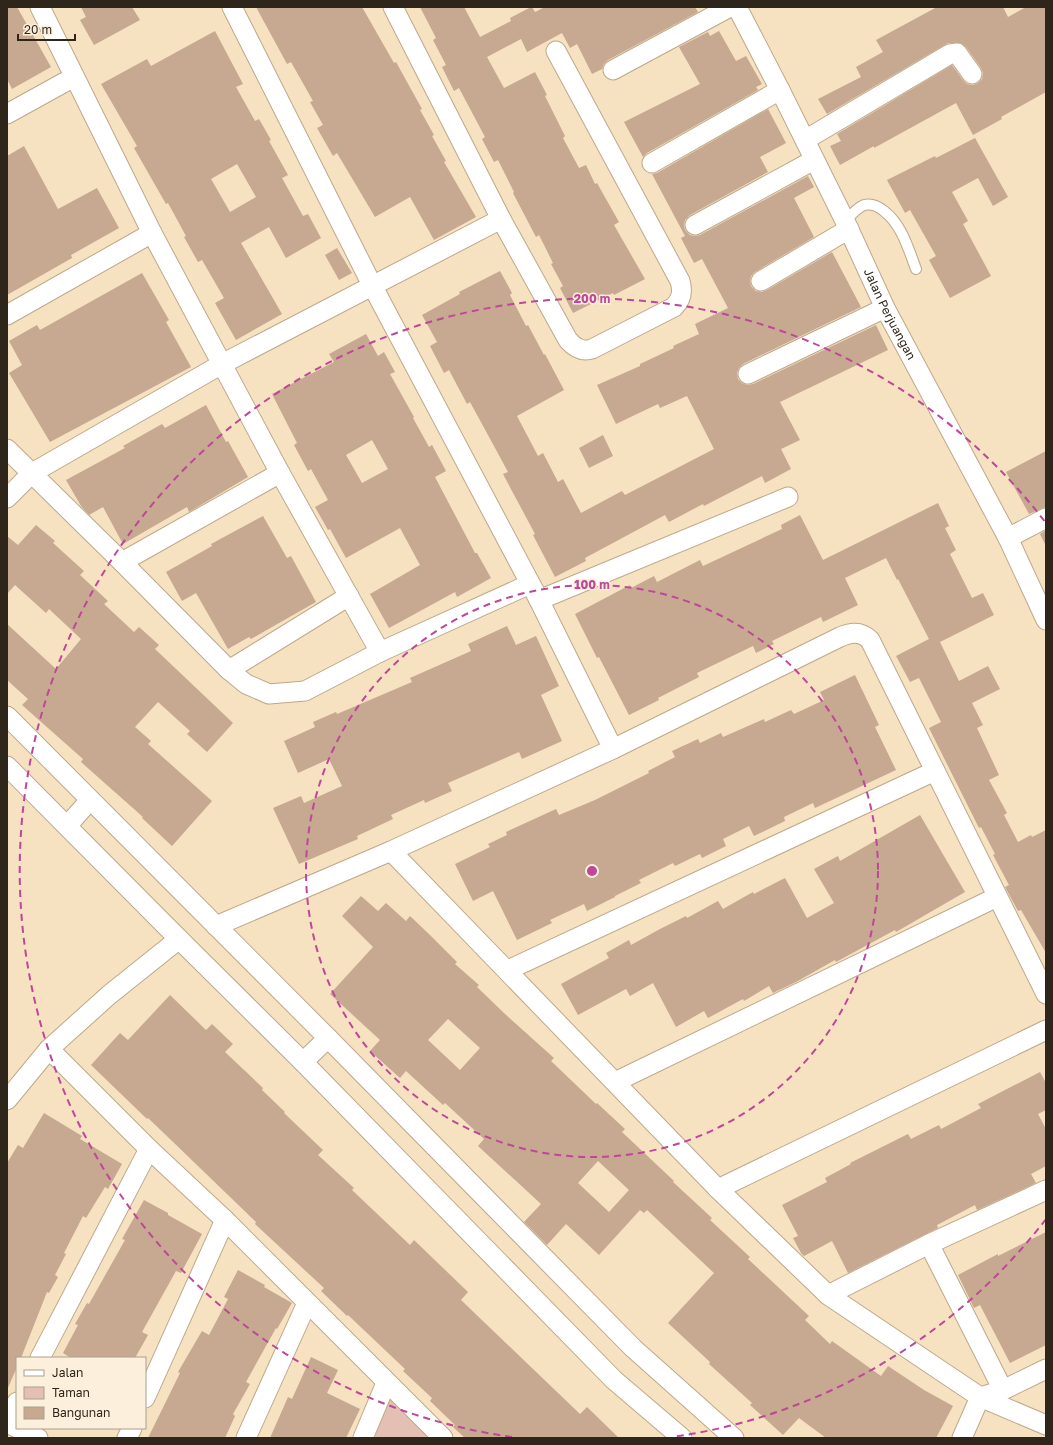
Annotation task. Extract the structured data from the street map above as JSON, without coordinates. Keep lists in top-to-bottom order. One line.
{"streets":{"street":["Jalan Perjuangan"]},"legend":["Jalan","Taman","Bangunan"],"scale_bar":"20 m","rings":["200 m","100 m"]}
